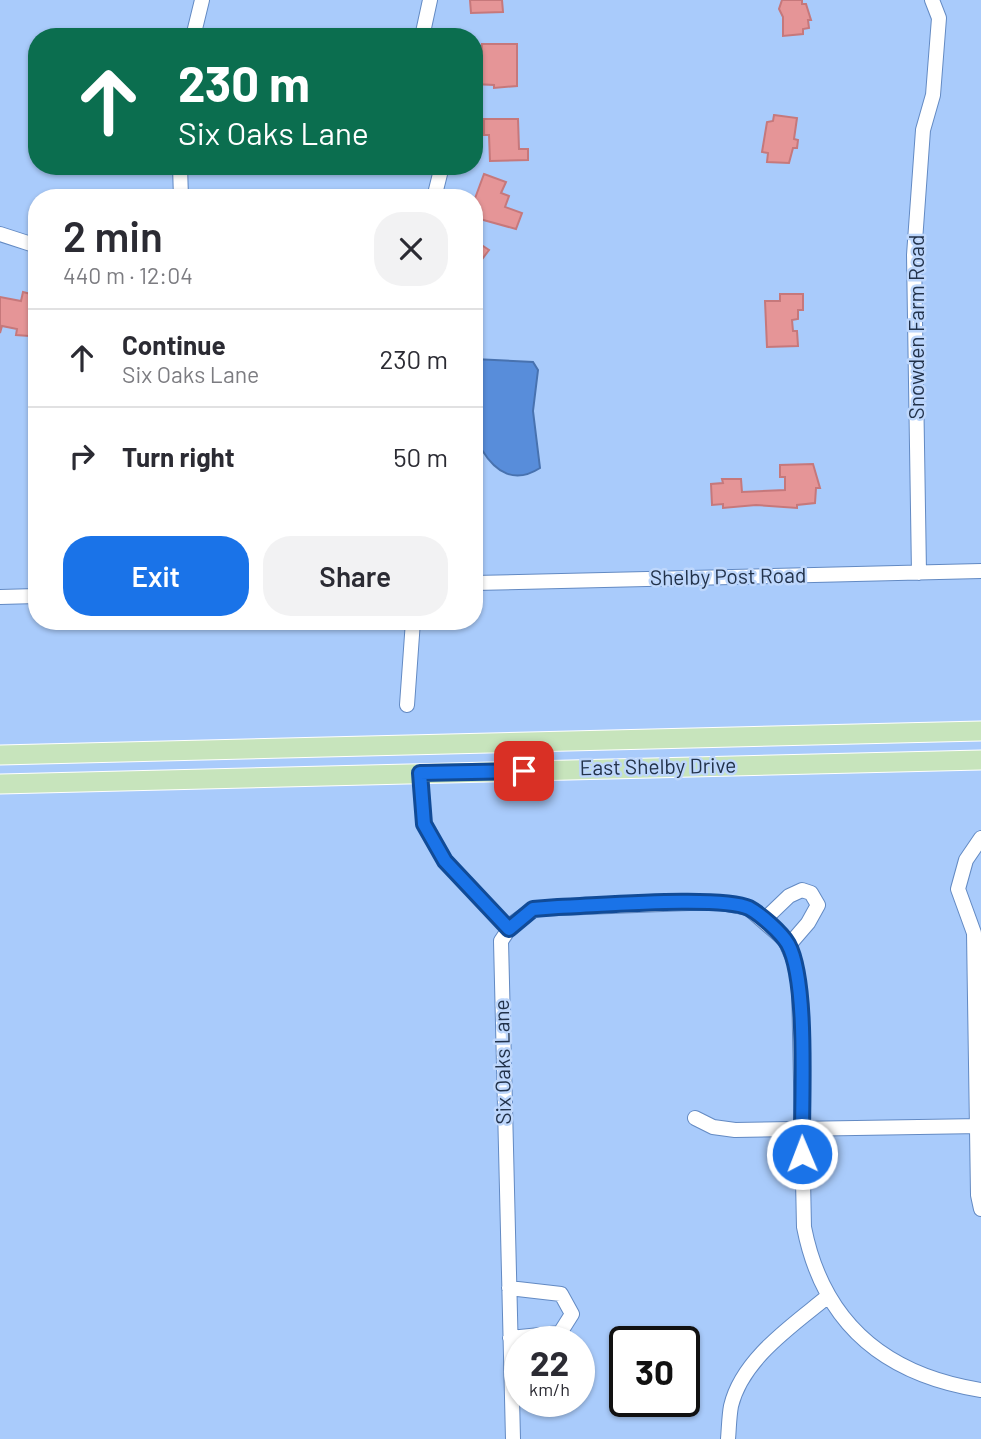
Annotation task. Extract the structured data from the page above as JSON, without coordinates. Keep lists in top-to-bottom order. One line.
{"streets":{"main road":["East Shelby Drive"],"street":["Snowden Farm Road","Shelby Post Road","Six Oaks Lane"]},"crossings":[["Snowden Farm Road","Shelby Post Road"]],"page":{"turn":["230 m","Six Oaks Lane"],"heading":["2 min","440 m · 12:04"],"list":[{"name":"Continue","note":"Six Oaks Lane","value":"230 m"},{"name":"Turn right","value":"50 m"}],"buttons":["Exit","Share"],"speed":"22 km/h","limit":"30"}}
